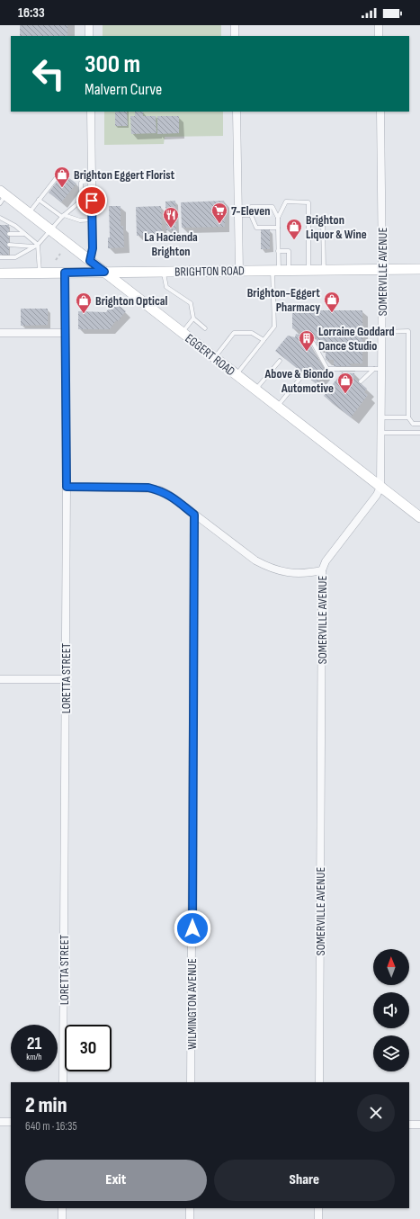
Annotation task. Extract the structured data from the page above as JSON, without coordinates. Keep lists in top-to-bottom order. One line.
{"streets":{"street":["BRIGHTON ROAD","SOMERVILLE AVENUE","EGGERT ROAD","LORETTA STREET","WILMINGTON AVENUE"]},"crossings":[["BRIGHTON ROAD","SOMERVILLE AVENUE"],["BRIGHTON ROAD","EGGERT ROAD"],["BRIGHTON ROAD","LORETTA STREET"],["SOMERVILLE AVENUE","EGGERT ROAD"]],"places":{"shop":["Brighton Eggert Florist","Brighton Liquor & Wine","Brighton-Eggert Pharmacy","Brighton Optical","Above & Biondo Automotive"],"supermarket":["7-Eleven"],"restaurant":["La Hacienda Brighton"],"building":["Lorraine Goddard Dance Studio"]},"north":"top","page":{"status":"16:33","turn":["300 m","Malvern Curve"],"speed":"21 km/h","limit":"30","heading":["2 min","640 m · 16:35"],"buttons":["Exit","Share"]}}
